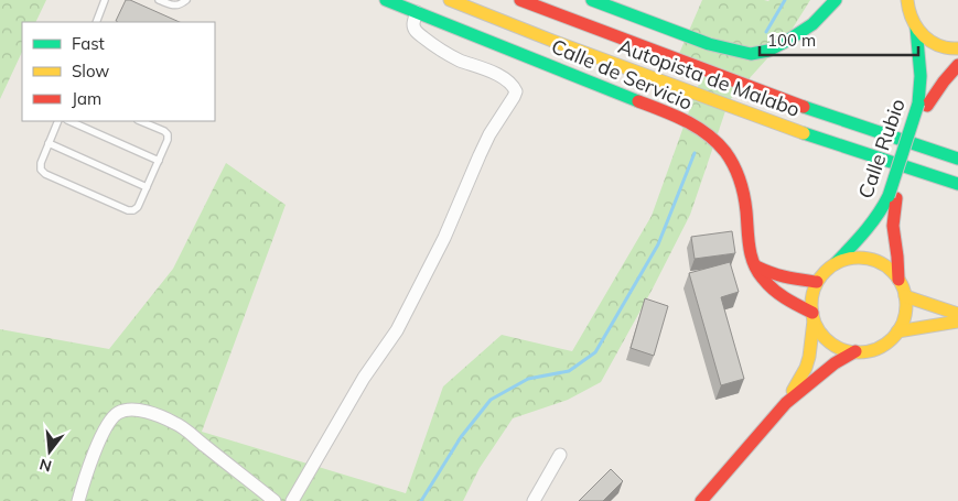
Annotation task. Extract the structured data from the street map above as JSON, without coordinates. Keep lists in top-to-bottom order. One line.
{"streets":{"main road":["Calle de Servicio","Autopista de Malabo","Calle Rubio"]},"crossings":[["Calle de Servicio","Calle Rubio"]],"legend":["Fast","Slow","Jam"],"scale_bar":"100 m","north":"bottom"}
